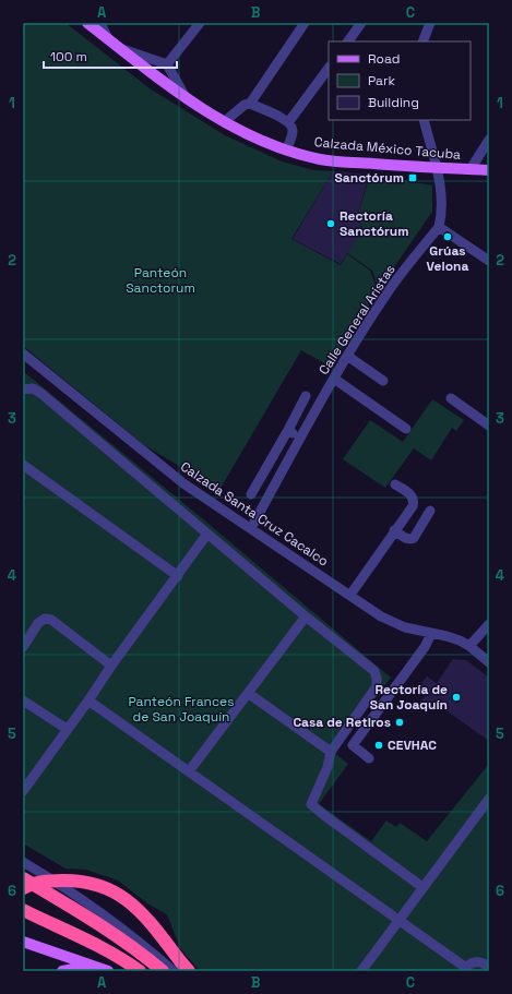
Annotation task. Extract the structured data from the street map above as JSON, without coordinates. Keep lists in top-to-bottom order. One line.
{"streets":{"main road":["Calzada México Tacuba"],"street":["Calle General Aristas","Calzada Santa Cruz Cacalco"]},"crossings":[["Calzada México Tacuba","Calle General Aristas"],["Calle General Aristas","Calzada Santa Cruz Cacalco"]],"parks":["Panteón Sanctorum","Panteón Frances de San Joaquín"],"places":{"transit":["Sanctórum"],"other":["Rectoría Sanctórum","Grúas Velona","Rectoría de San Joaquín","Casa de Retiros","CEVHAC"]},"legend":["Road","Park","Building"],"scale_bar":"100 m","grid":{"columns":["A","B","C"],"rows":["1","2","3","4","5","6"]}}
